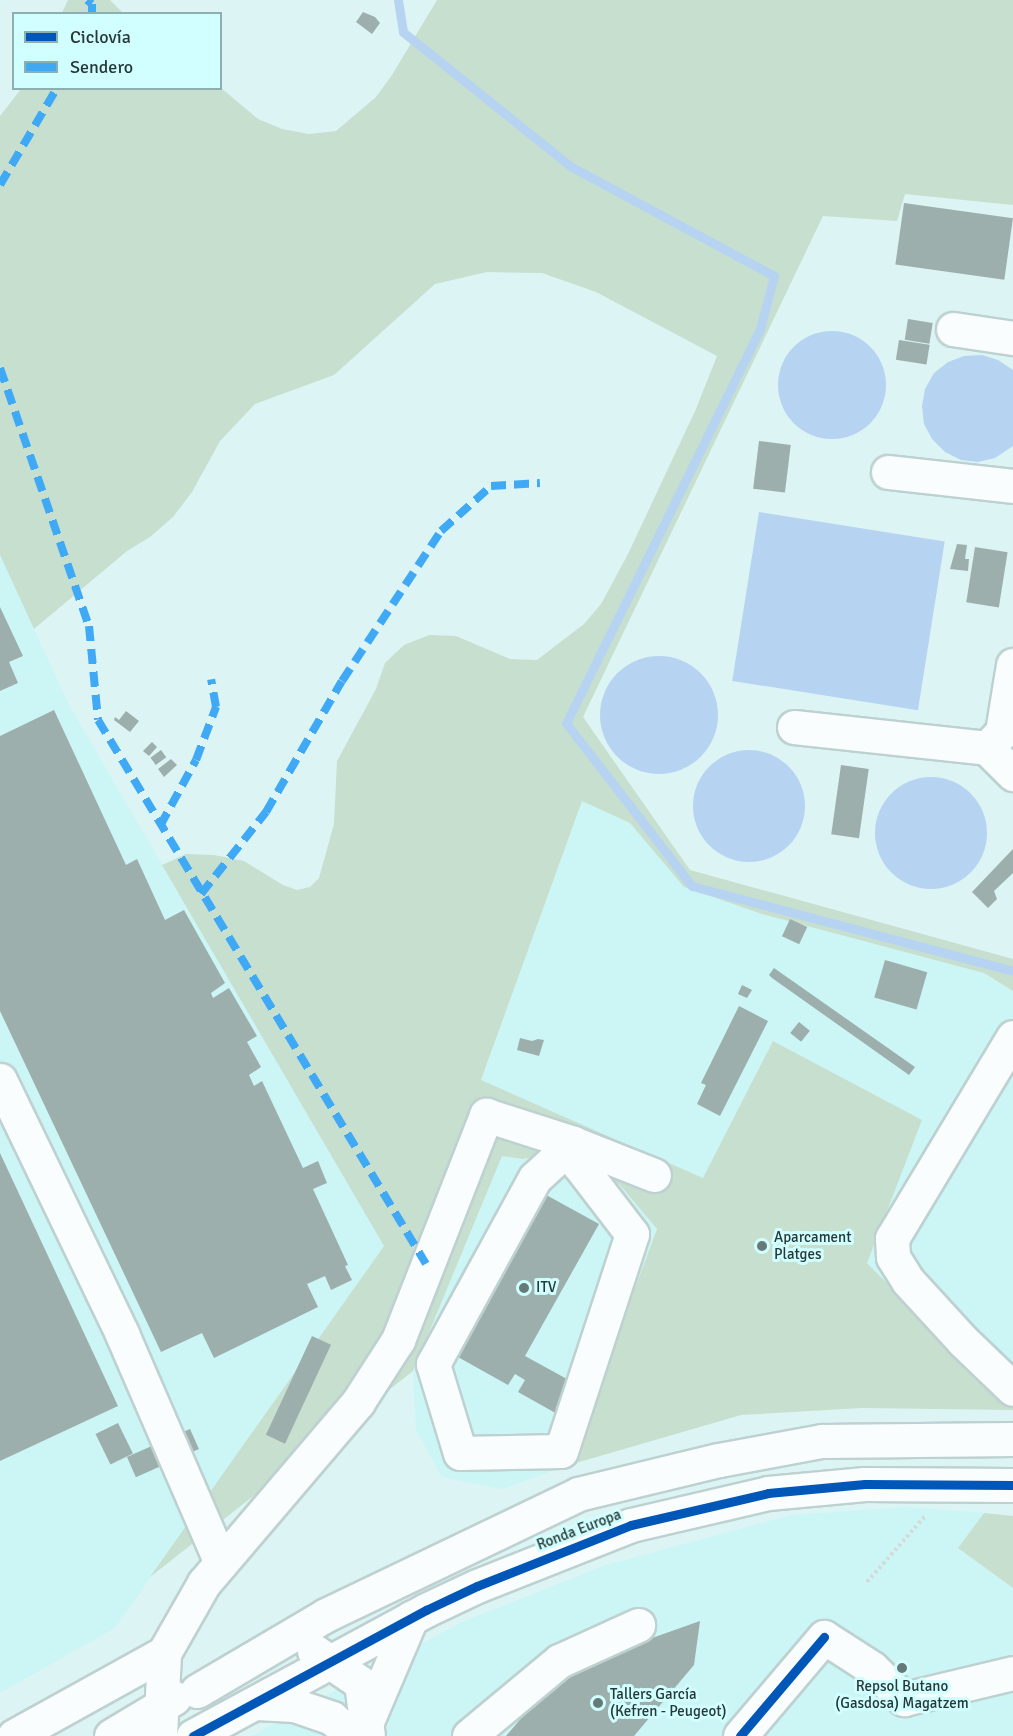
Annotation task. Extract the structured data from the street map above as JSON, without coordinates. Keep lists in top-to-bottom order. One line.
{"streets":{"street":["Ronda Europa"]},"places":["Aparcament Platges","ITV","Repsol Butano (Gasdosa) Magatzem","Tallers García (Kefren - Peugeot)"],"legend":["Ciclovía","Sendero"]}
